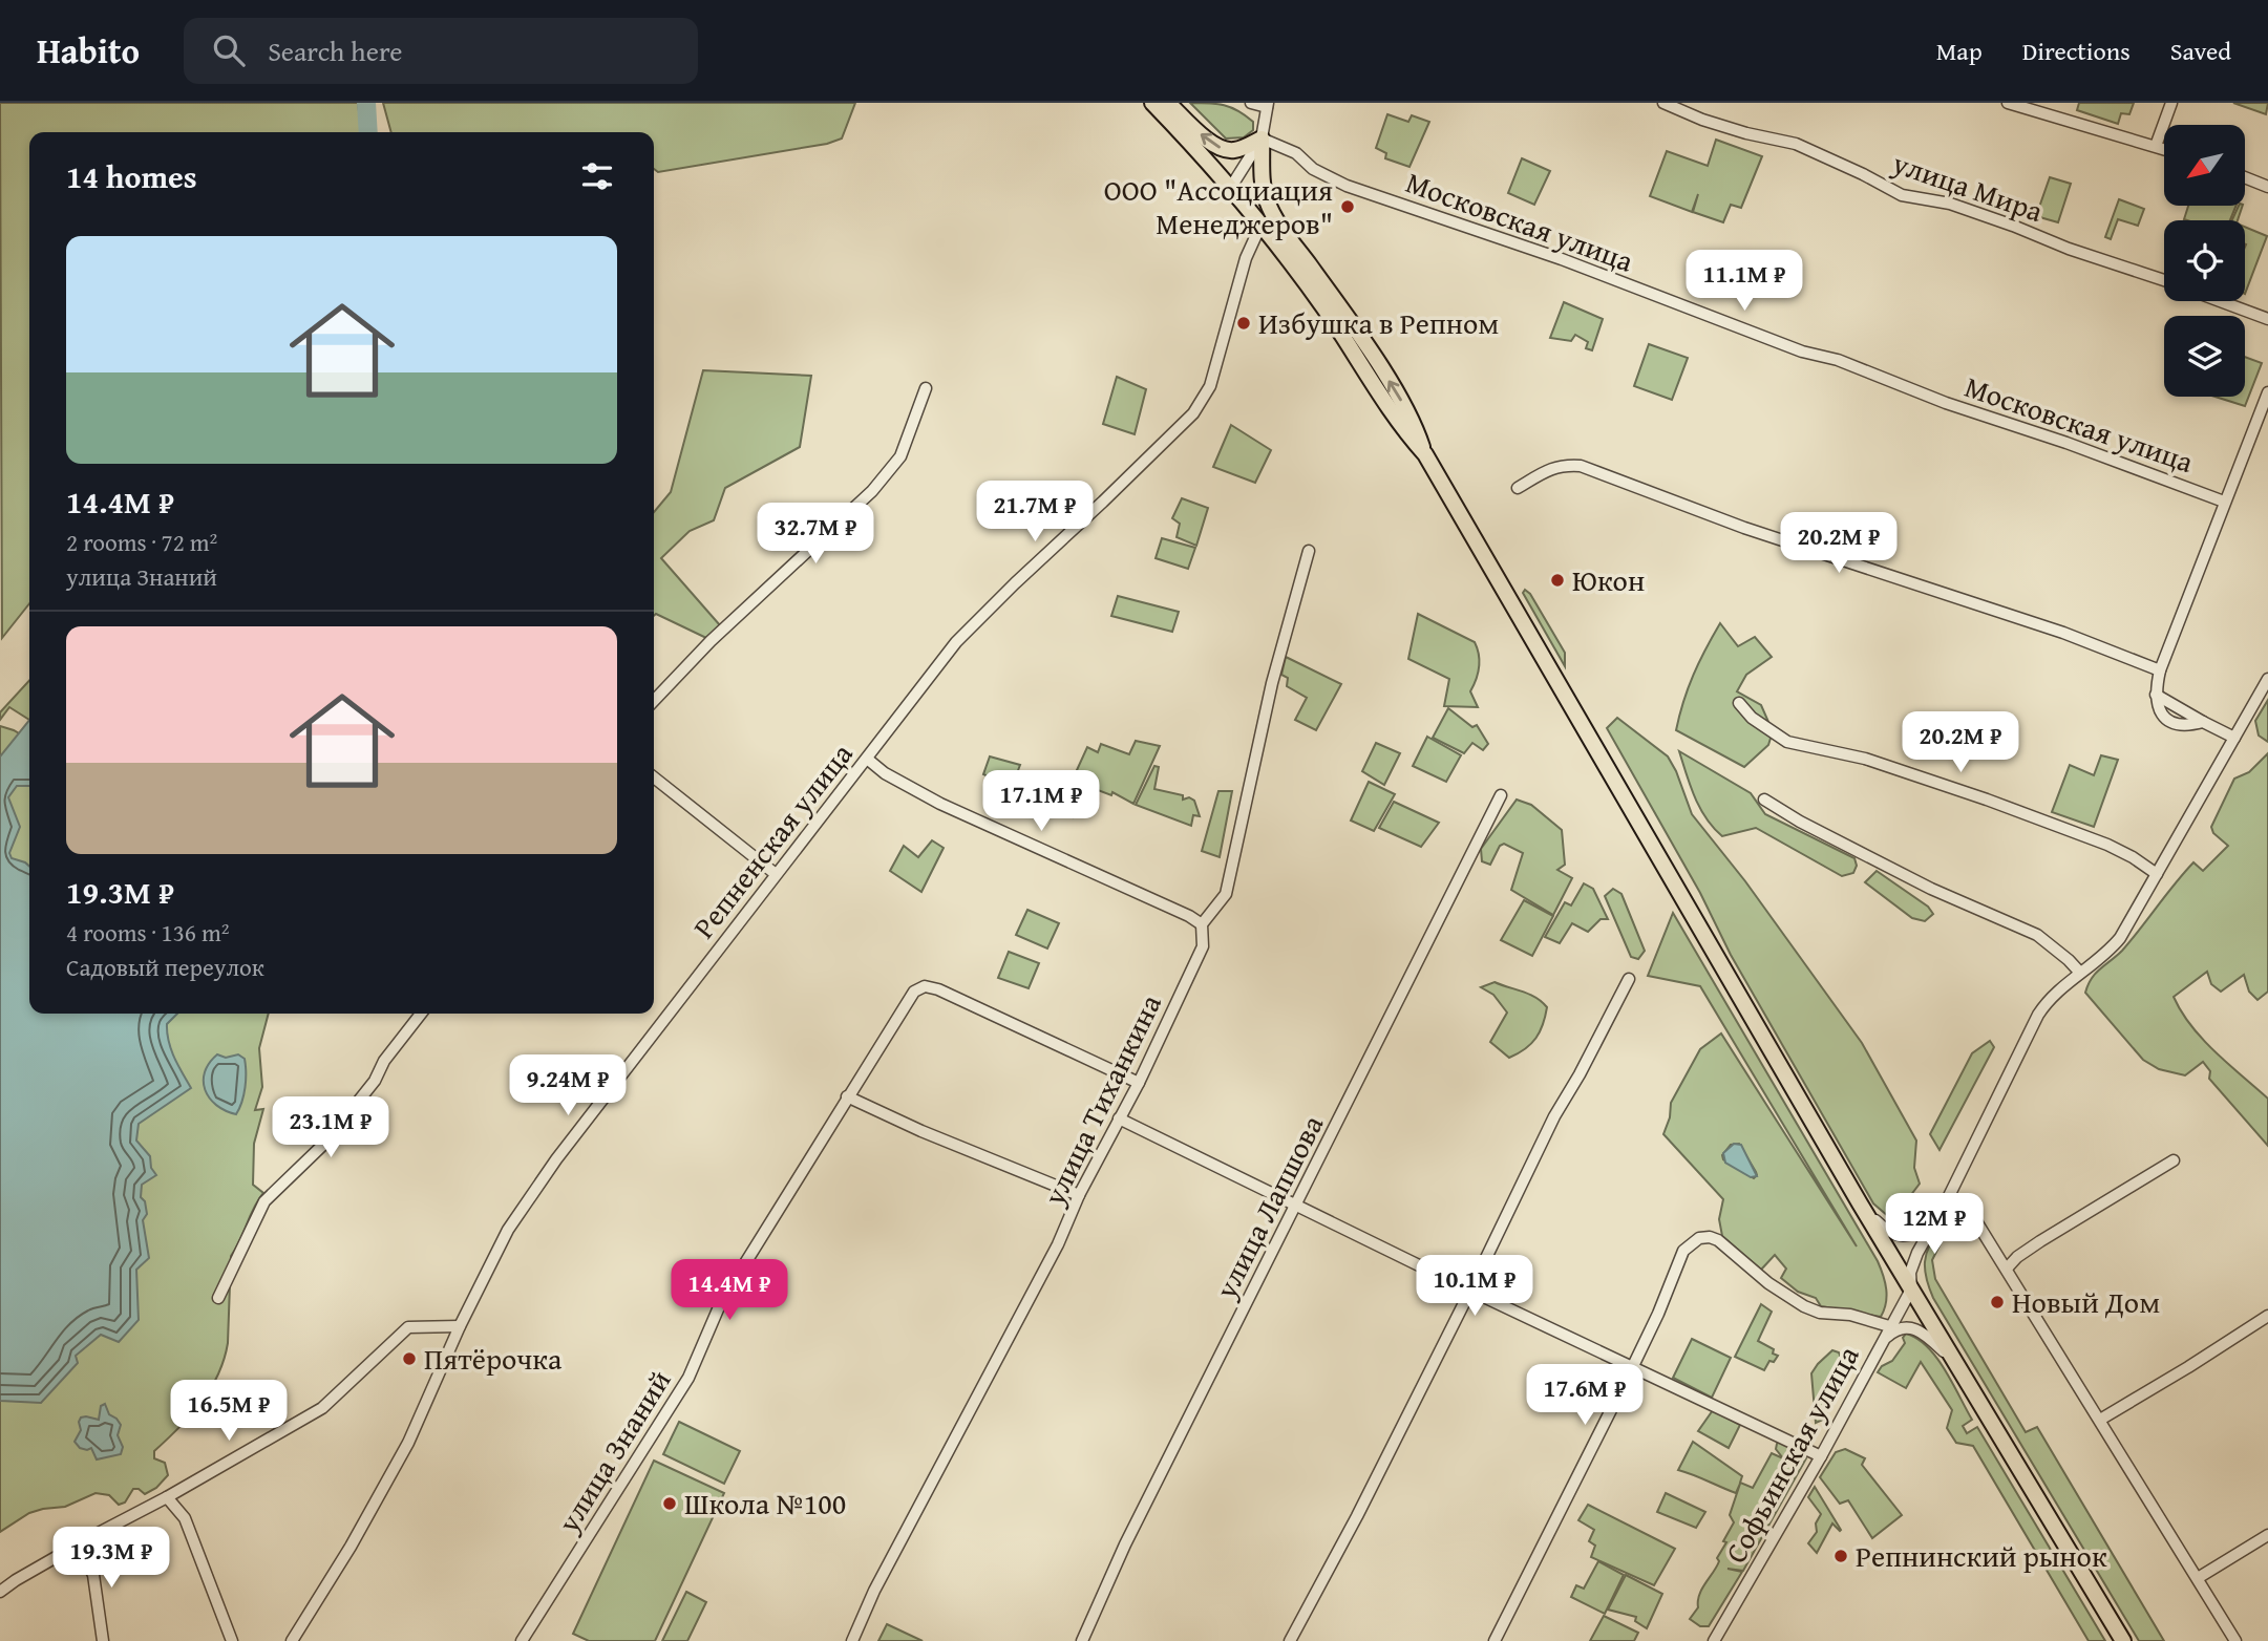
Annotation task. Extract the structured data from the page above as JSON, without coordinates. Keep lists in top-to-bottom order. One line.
{"streets":{"street":["улица Мира","Московская улица","Репненская улица","улица Тиханкина","улица Лапшова","улица Знаний","Софьинская улица"]},"crossings":[["улица Тиханкина","улица Знаний"]],"places":["ООО \"Ассоциация Менеджеров\"","Избушка в Репном","Юкон","Новый Дом","Пятёрочка","Школа №100","Репнинский рынок"],"north":"bottom left","page":{"header":"Habito","search":"Search here","nav":["Map","Directions","Saved"],"heading":"14 homes","list":[{"name":"14.4M ₽","note":"2 rooms · 72 m² · улица Знаний"},{"name":"19.3M ₽","note":"4 rooms · 136 m² · Садовый переулок"}],"price":["11.1M ₽","21.7M ₽","32.7M ₽","20.2M ₽","20.2M ₽","17.1M ₽","9.24M ₽","23.1M ₽","12M ₽","10.1M ₽","14.4M ₽","17.6M ₽","16.5M ₽","19.3M ₽"]}}
